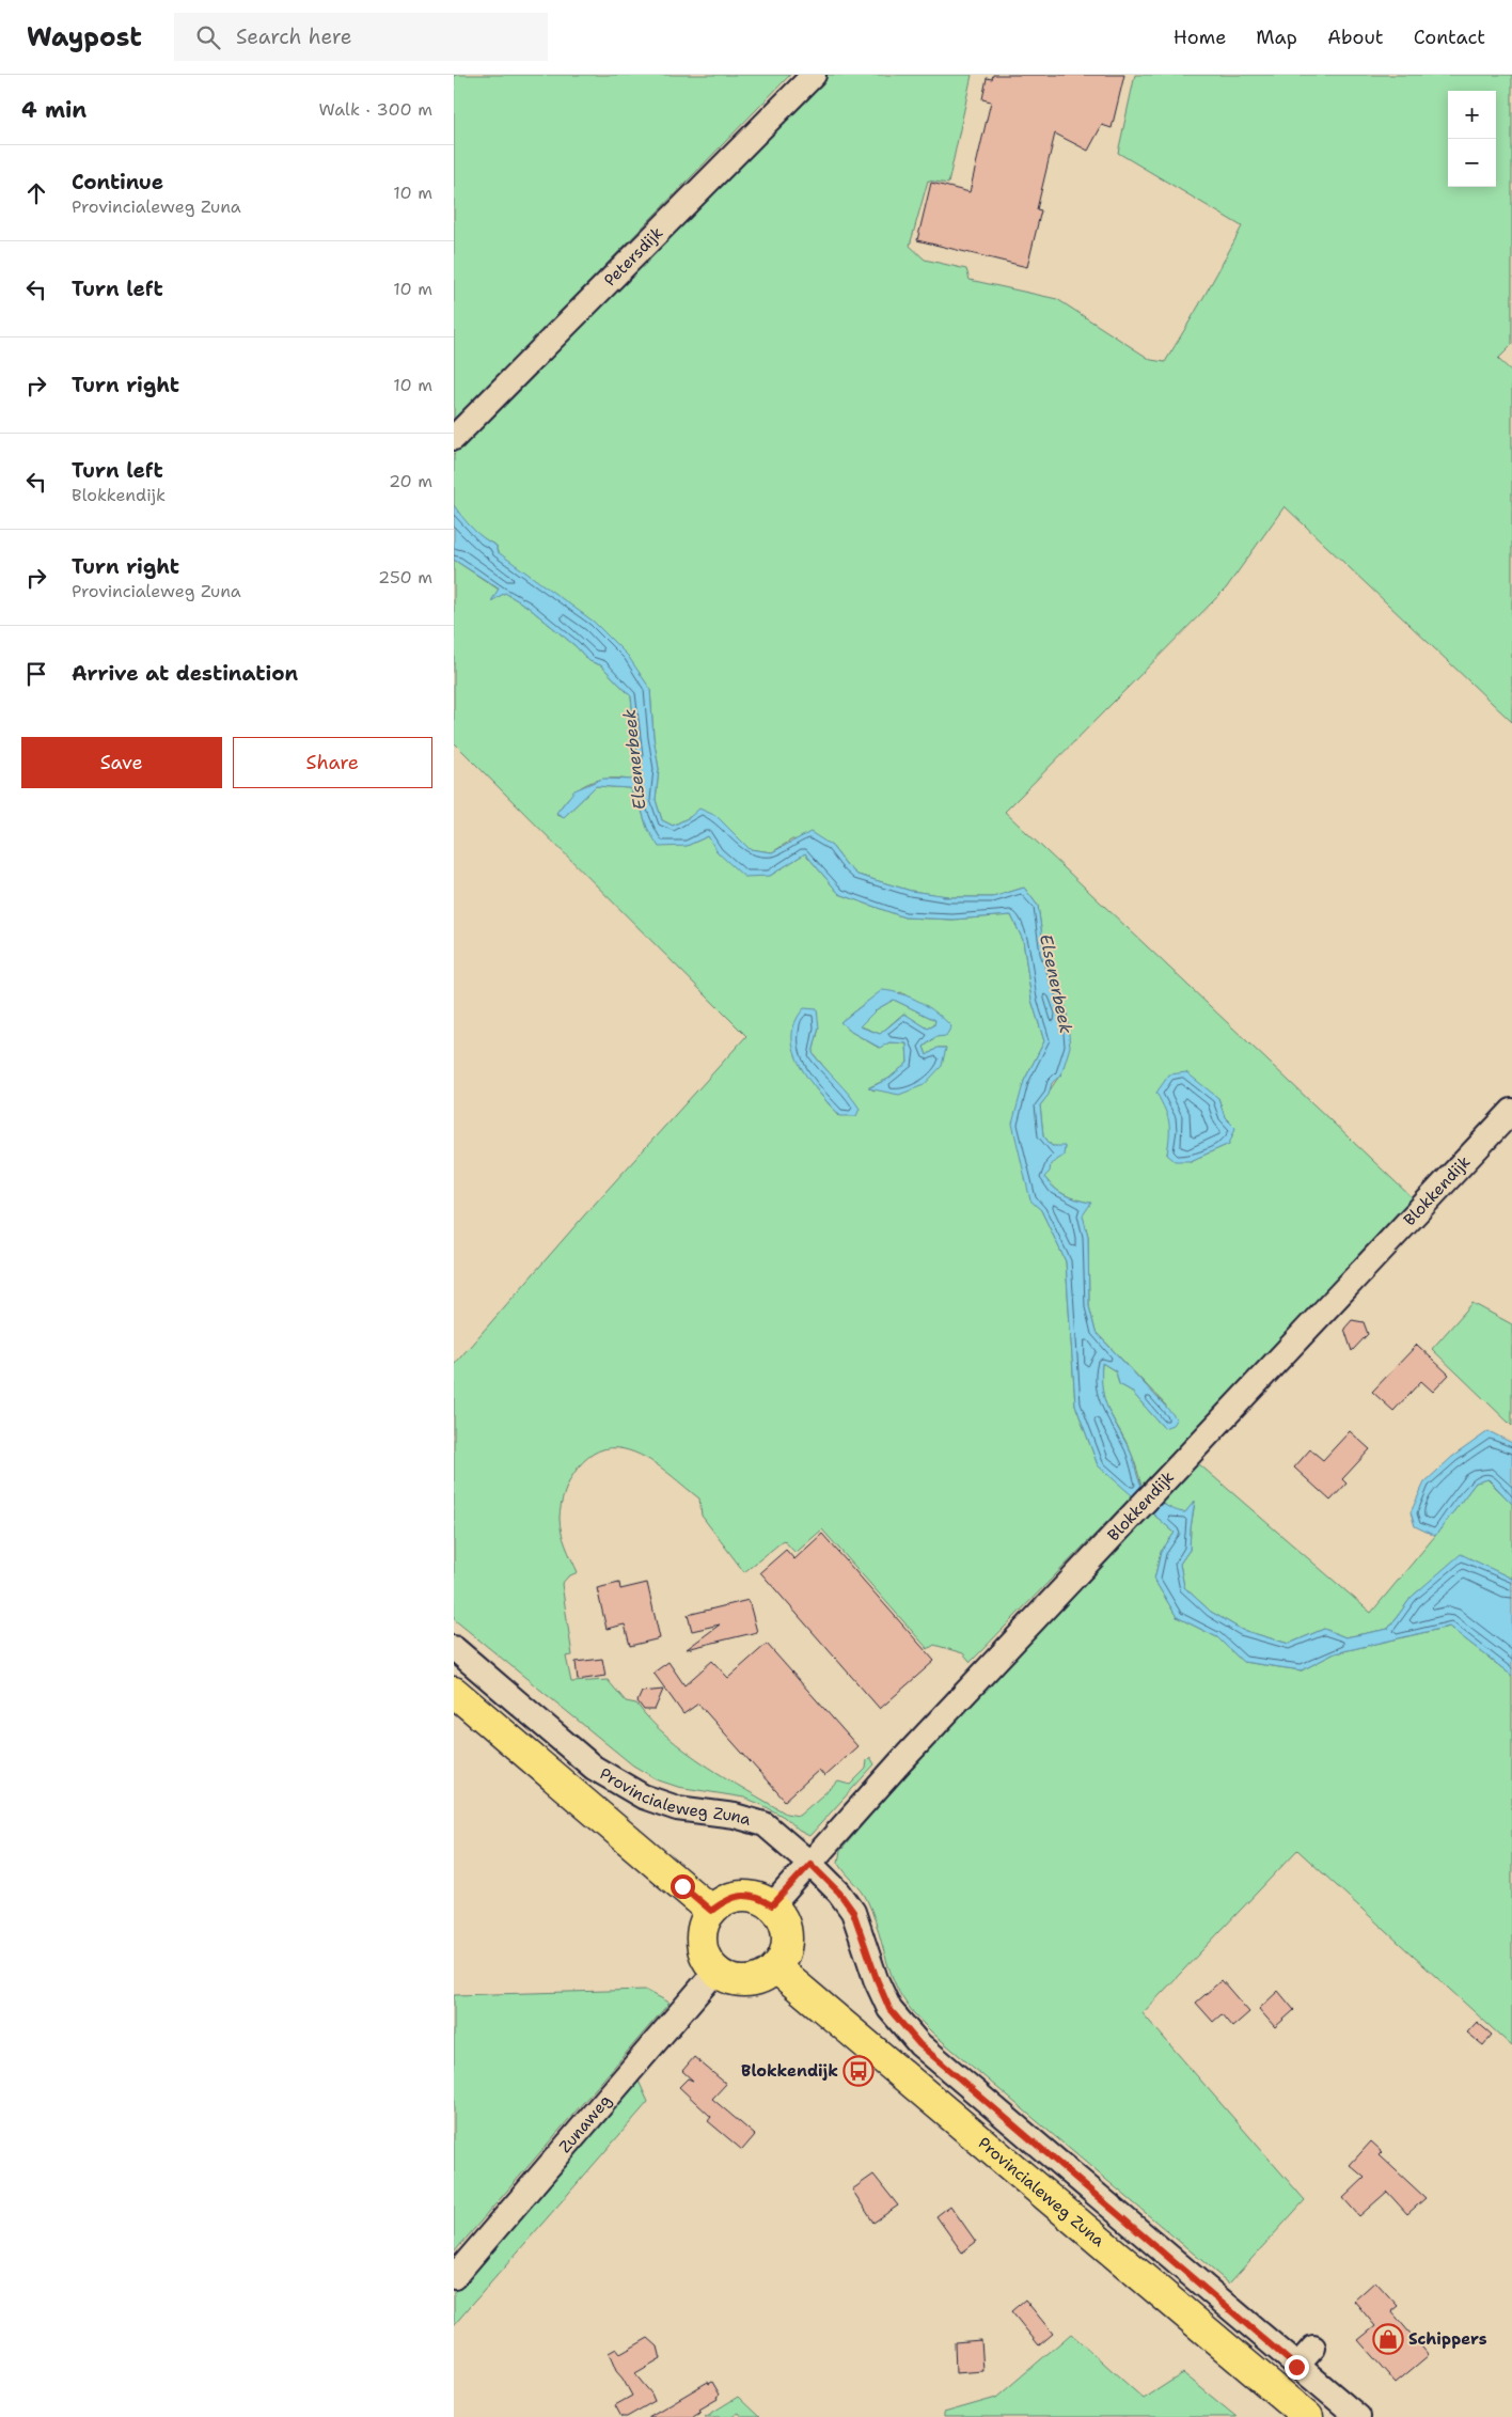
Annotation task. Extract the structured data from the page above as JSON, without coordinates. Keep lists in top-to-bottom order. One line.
{"streets":{"main road":["Provincialeweg Zuna"],"street":["Petersdijk","Blokkendijk","Zunaweg"]},"crossings":[["Blokkendijk","Provincialeweg Zuna"],["Blokkendijk","Zunaweg"],["Provincialeweg Zuna","Zunaweg"]],"water":["Elsenerbeek"],"places":{"bus stop":["Blokkendijk"],"shop":["Schippers"]},"page":{"header":"Waypost","search":"Search here","nav":["Home","Map","About","Contact"],"heading":["4 min","Walk · 300 m"],"map_buttons":["+","−"],"list":[["Continue","Provincialeweg Zuna","10 m"],["Turn left","10 m"],["Turn right","10 m"],["Turn left","Blokkendijk","20 m"],["Turn right","Provincialeweg Zuna","250 m"],"Arrive at destination"],"buttons":["Save","Share"]}}
